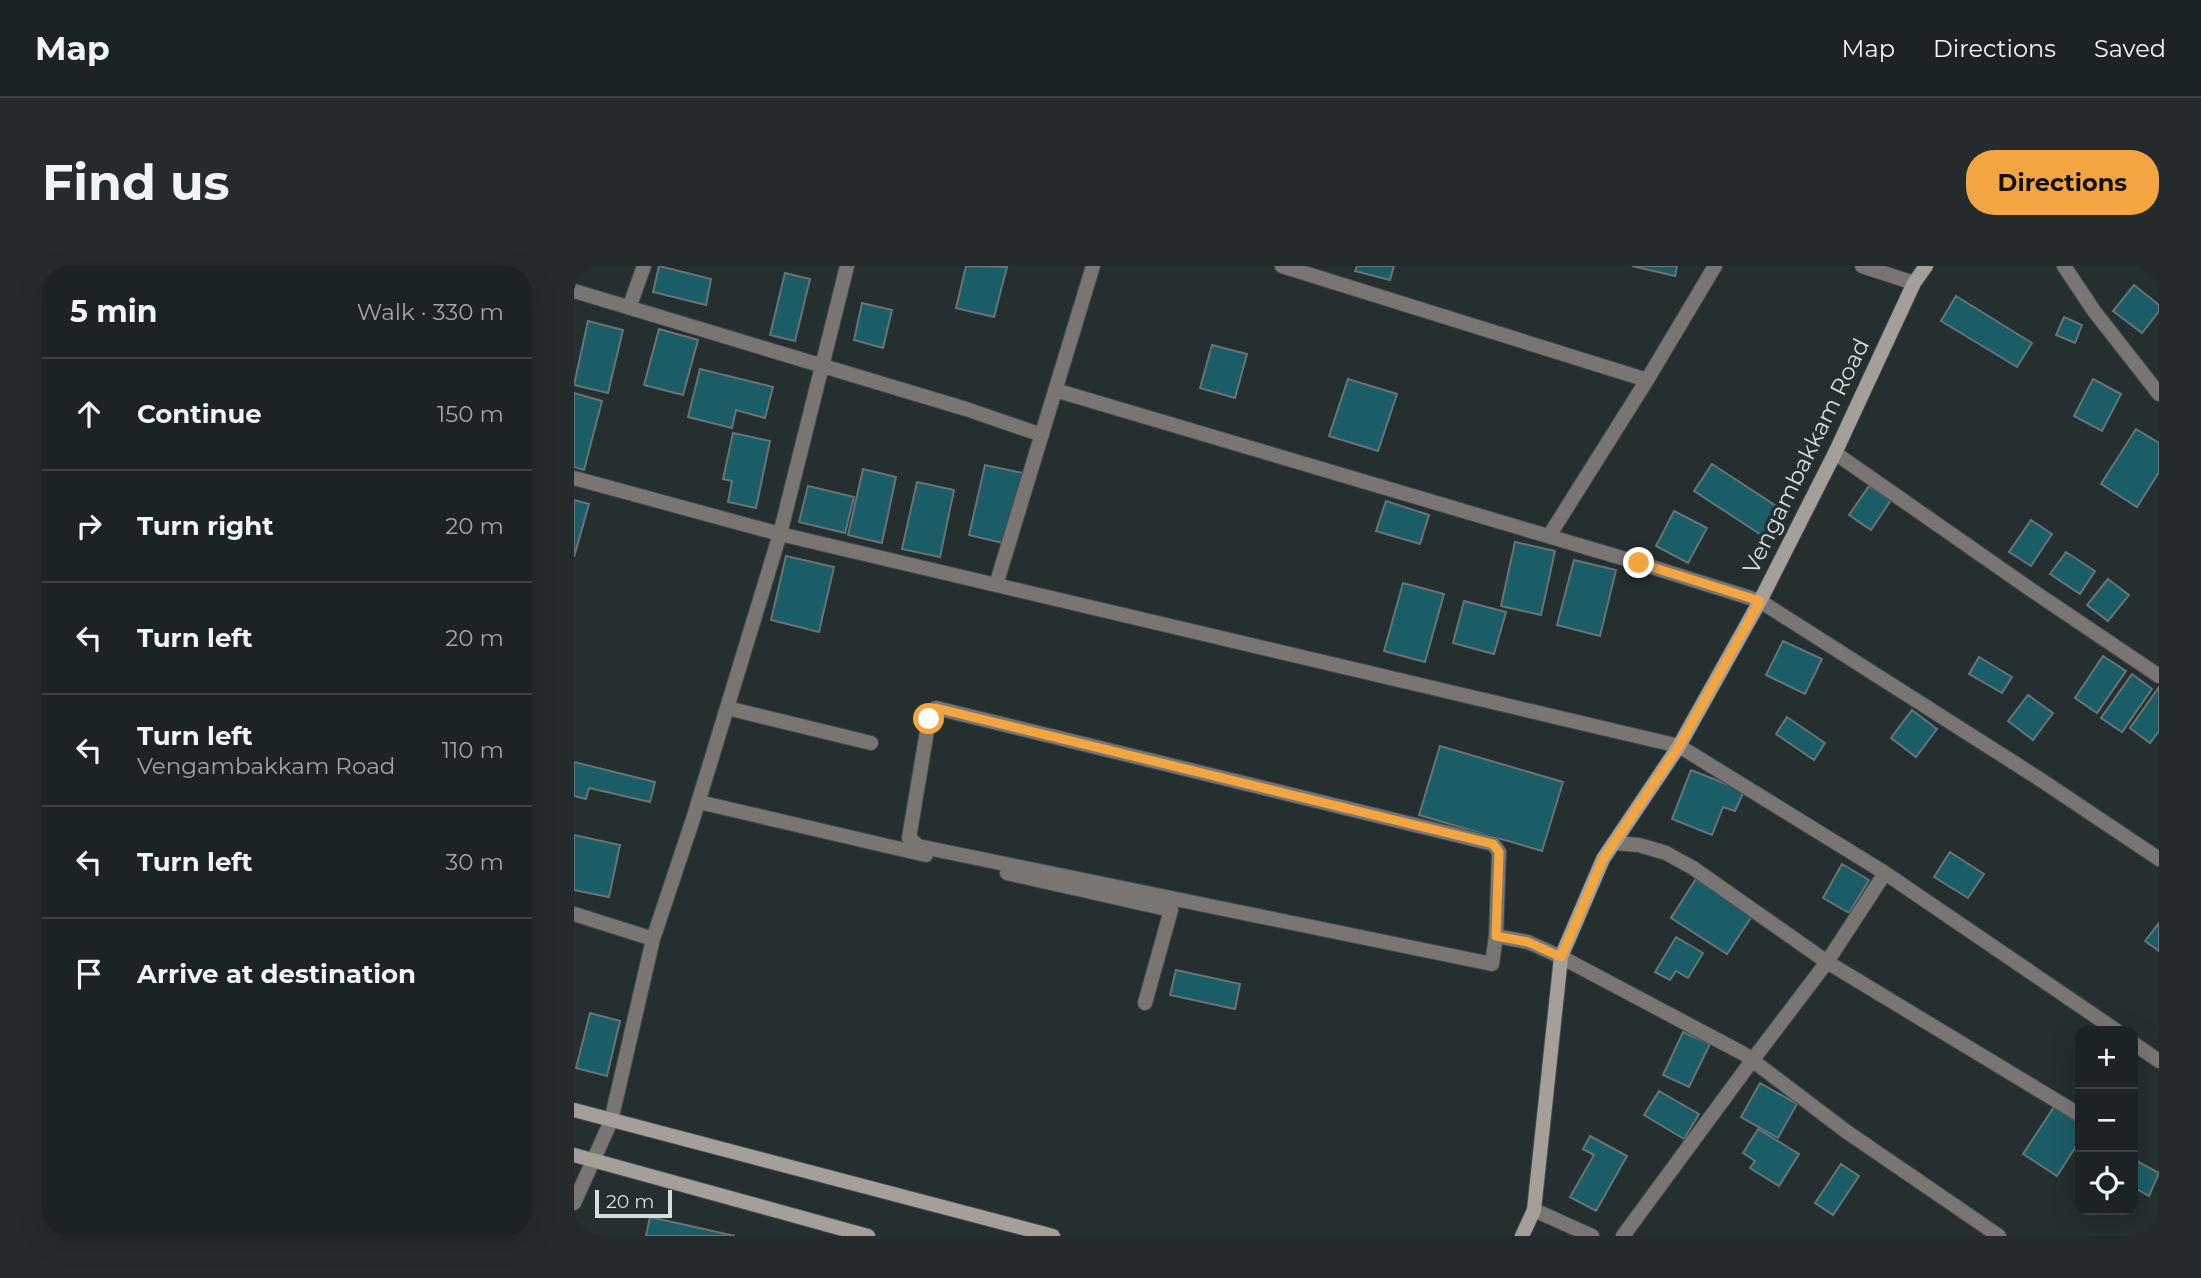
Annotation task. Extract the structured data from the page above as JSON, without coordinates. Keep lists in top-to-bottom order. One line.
{"streets":{"main road":["Vengambakkam Road"]},"scale_bar":"20 m","page":{"header":"Map","nav":["Map","Directions","Saved"],"buttons":"Directions","title":"Find us","heading":["5 min","Walk · 330 m"],"list":[["Continue","150 m"],["Turn right","20 m"],["Turn left","20 m"],["Turn left","Vengambakkam Road","110 m"],["Turn left","30 m"],"Arrive at destination"],"map_buttons":["+","−"],"scale":"20 m"}}
